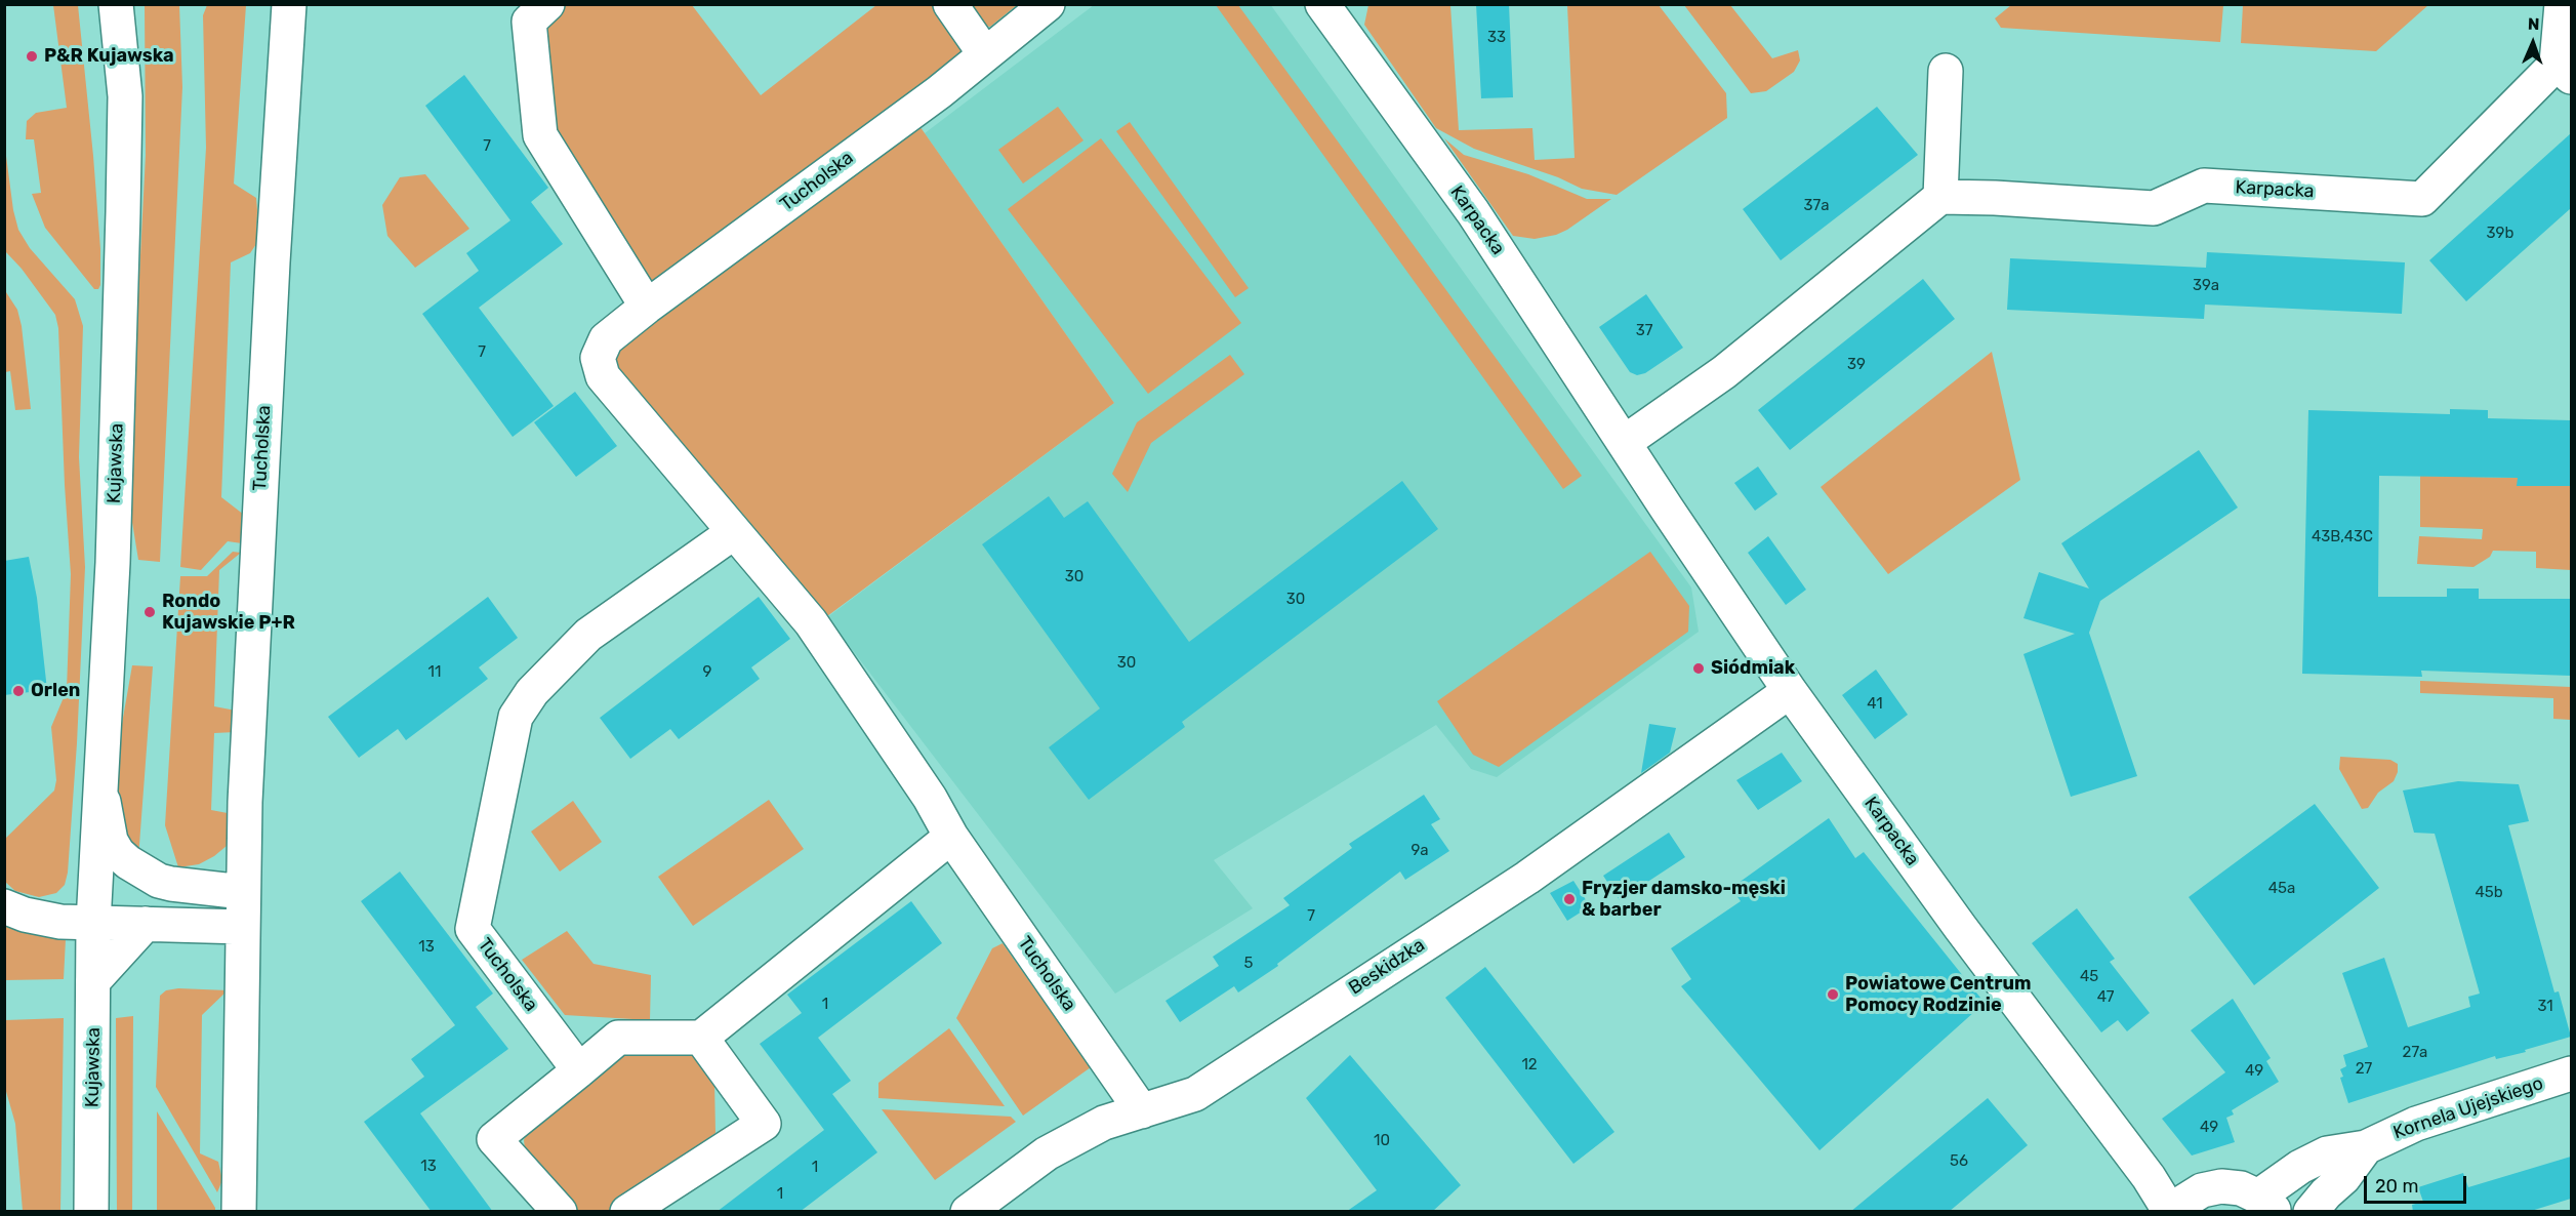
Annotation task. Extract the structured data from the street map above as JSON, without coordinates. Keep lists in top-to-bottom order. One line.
{"streets":{"street":["Tucholska","Karpacka","Kujawska","Beskidzka","Kornela Ujejskiego"]},"crossings":[["Tucholska","Beskidzka"],["Karpacka","Beskidzka"]],"places":["P&R Kujawska","Rondo Kujawskie P+R","Siódmiak","Orlen","Fryzjer damsko-męski & barber","Powiatowe Centrum Pomocy Rodzinie"],"house_numbers":["33","7","37a","39b","39a","37","7","39","43B,43C","30","30","30","11","9","41","9a","45a","45b","7","13","5","45","47","1","31","27a","12","27","49","49","10","56","13","1","1"],"scale_bar":"20 m","north":"top"}
